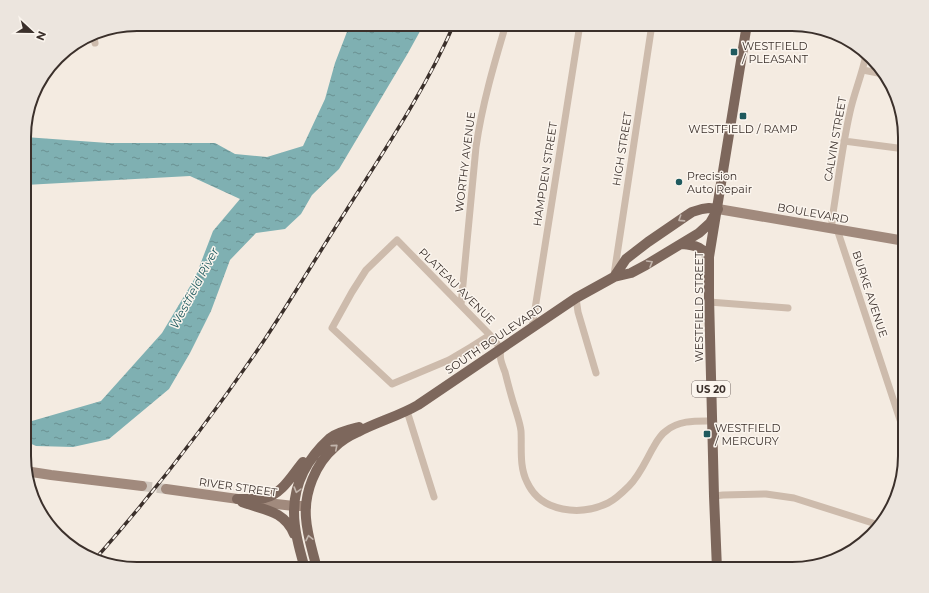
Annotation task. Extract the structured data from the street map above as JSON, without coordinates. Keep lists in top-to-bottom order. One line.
{"streets":{"main road":["BOULEVARD","WESTFIELD STREET","SOUTH BOULEVARD","US 20","RIVER STREET"],"street":["CALVIN STREET","HIGH STREET","WORTHY AVENUE","HAMPDEN STREET","PLATEAU AVENUE","BURKE AVENUE"]},"crossings":[["CALVIN STREET","BOULEVARD"],["CALVIN STREET","BURKE AVENUE"],["HIGH STREET","SOUTH BOULEVARD"],["WORTHY AVENUE","PLATEAU AVENUE"],["HAMPDEN STREET","SOUTH BOULEVARD"],["BOULEVARD","BURKE AVENUE"],["BOULEVARD","WESTFIELD STREET"],["BOULEVARD","SOUTH BOULEVARD"],["PLATEAU AVENUE","SOUTH BOULEVARD"],["WESTFIELD STREET","SOUTH BOULEVARD"],["SOUTH BOULEVARD","RIVER STREET"]],"water":["Westfield River"],"places":{"transit":["WESTFIELD / PLEASANT","WESTFIELD / RAMP","WESTFIELD / MERCURY"],"other":["Precision Auto Repair"]},"north":"right"}
